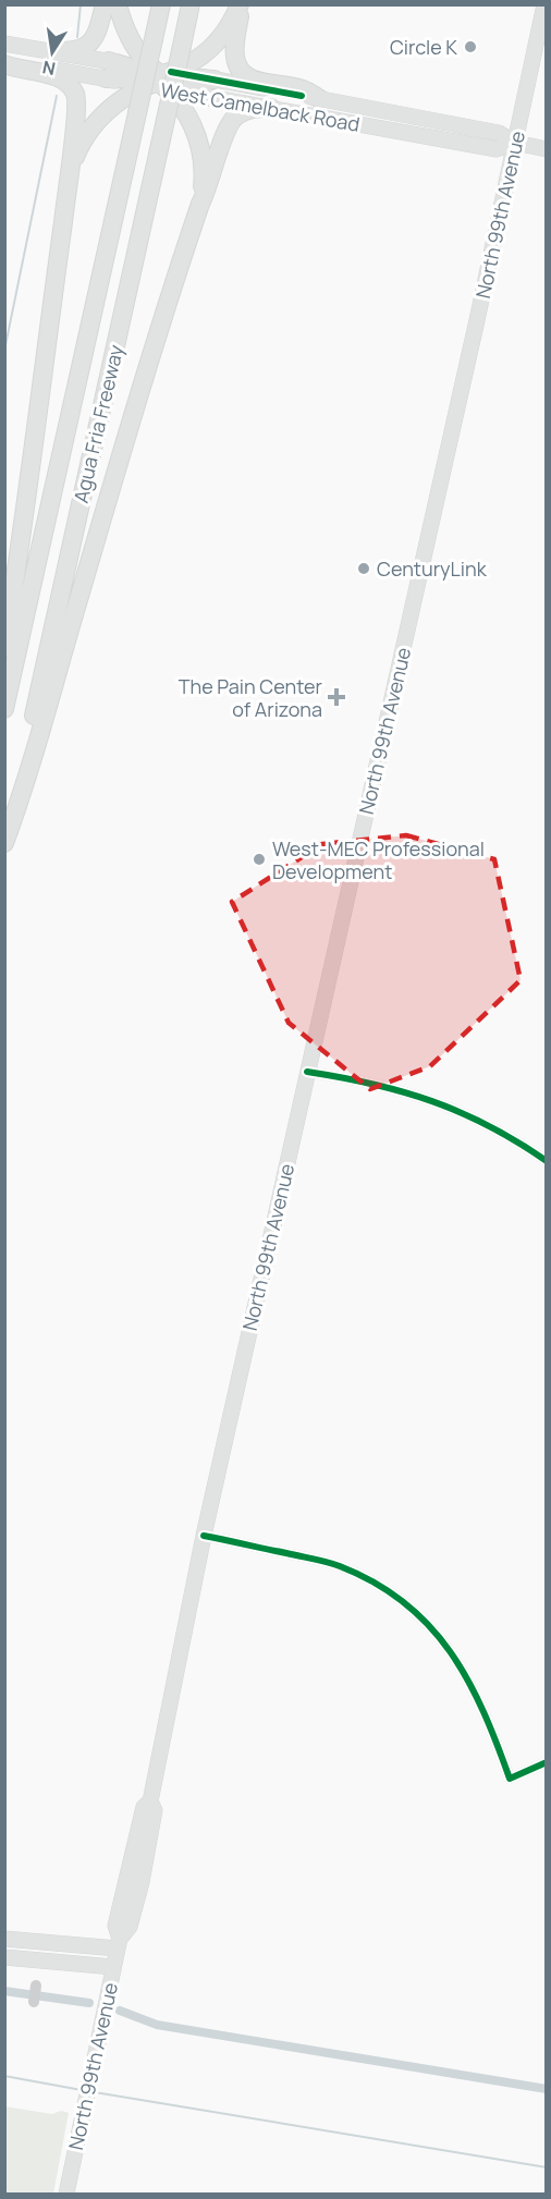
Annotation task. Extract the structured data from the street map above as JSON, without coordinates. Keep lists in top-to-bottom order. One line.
{"streets":{"highway":["Agua Fria Freeway"],"main road":["West Camelback Road","North 99th Avenue"]},"crossings":[["West Camelback Road","North 99th Avenue"]],"places":{"other":["Circle K","CenturyLink","West-MEC Professional Development"],"health":["The Pain Center of Arizona"]},"north":"bottom"}
